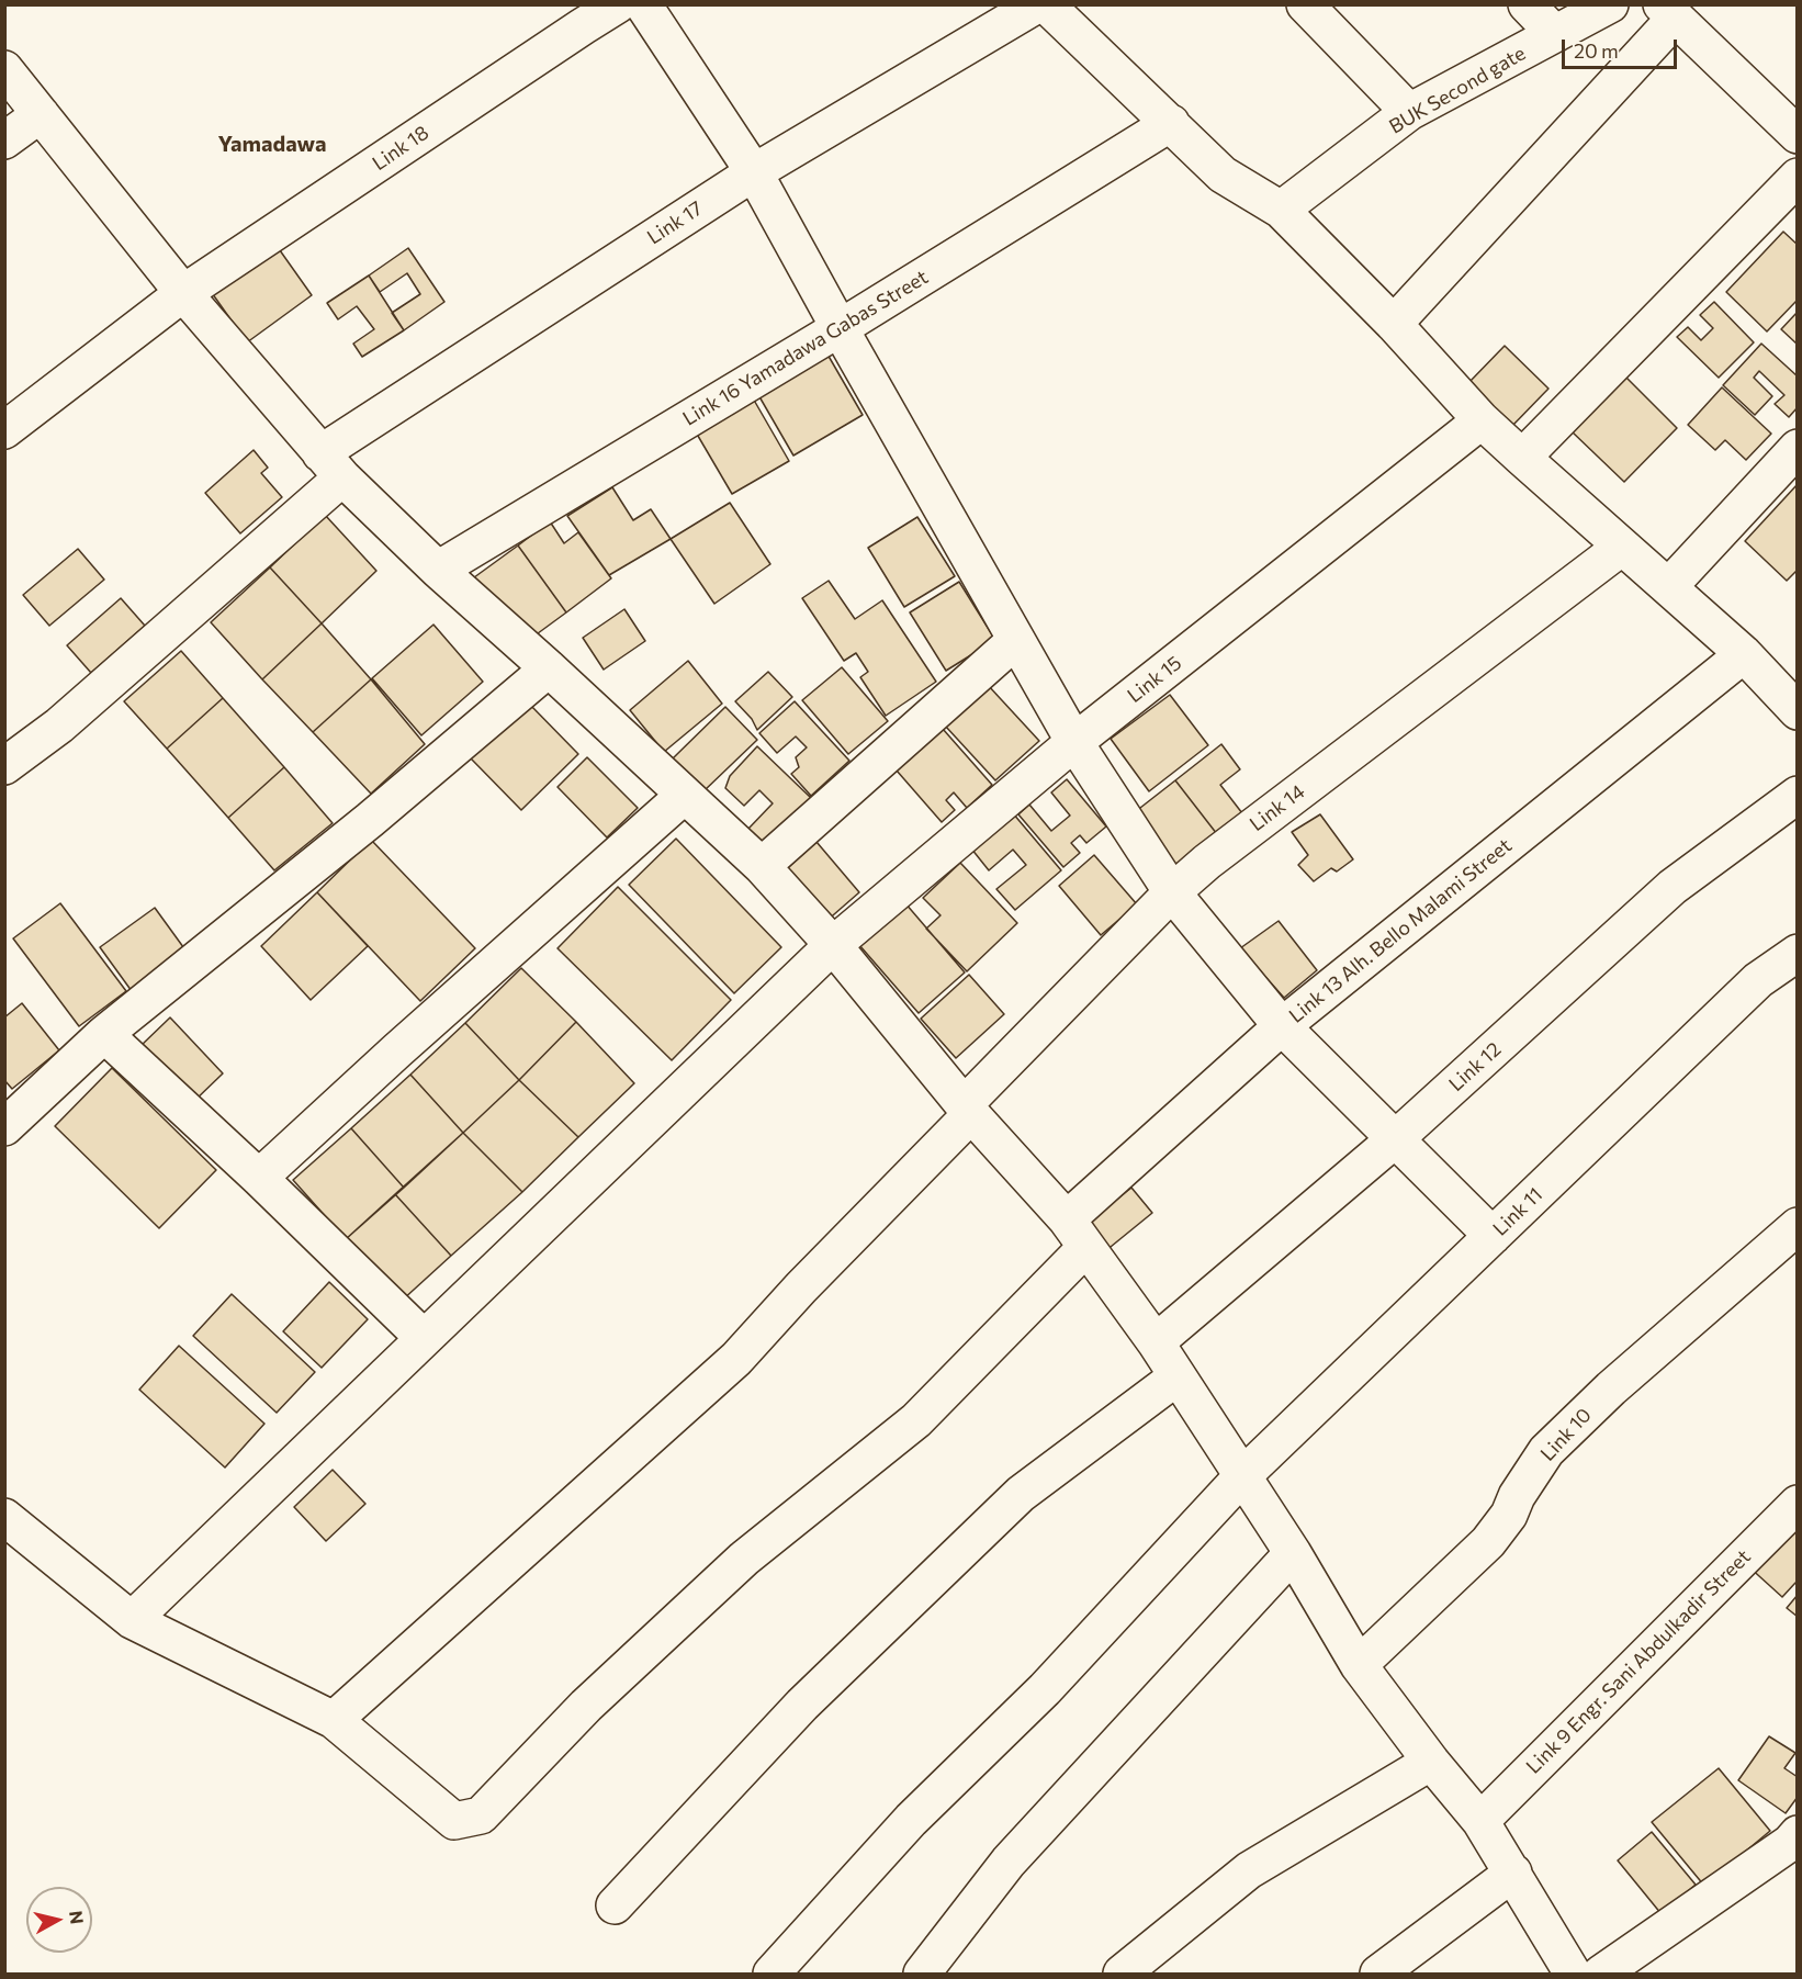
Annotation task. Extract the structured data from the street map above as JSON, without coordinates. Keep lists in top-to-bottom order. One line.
{"streets":{"street":["BUK Second gate","Link 18","Link 17","Link 16 Yamadawa Gabas Street","Link 15","Link 14","Link 13 Alh. Bello Malami Street","Link 12","Link 11","Link 10","Link 9 Engr. Sani Abdulkadir Street"]},"crossings":[["Link 14","Link 13 Alh. Bello Malami Street"]],"districts":["Yamadawa"],"scale_bar":"20 m","north":"right"}
